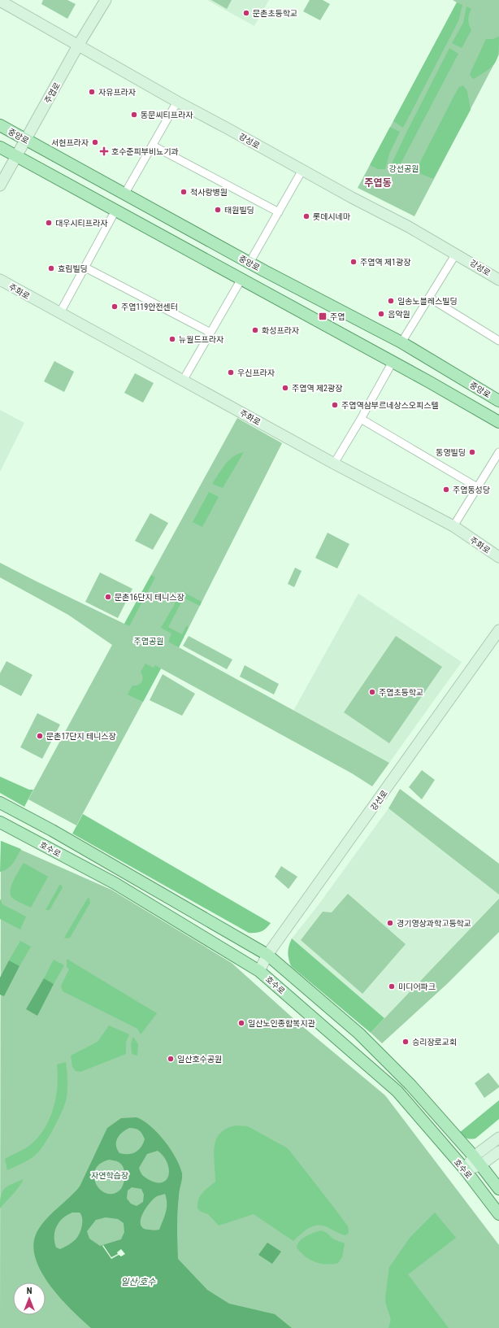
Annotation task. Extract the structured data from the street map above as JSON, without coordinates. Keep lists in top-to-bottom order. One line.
{"streets":{"main road":["중앙로","호수로"],"street":["주엽로","강성로","주화로","강선로"]},"crossings":[["주엽로","중앙로"],["주엽로","강성로"],["강선로","호수로"]],"districts":["주엽동"],"water":["일산 호수"],"parks":["강선공원","주엽공원","자연학습장"],"places":{"other":["문촌초등학교","자유프라자","동문씨티프라자","서현프라자","척사랑병원","태원빌딩","롯데시네마","대우시티프라자","주엽역 제1광장","효림빌딩","일송노블레스빌딩","주엽119안전센터","음악원","화성프라자","뉴월드프라자","우신프라자","주엽역 제2광장","주엽역삼부르네상스오피스텔","동영빌딩","주엽동성당","문촌16단지 테니스장","주엽초등학교","문촌17단지 테니스장","경기영상과학고등학교","미디어파크","일산노인종합복지관","승리장로교회","일산호수공원"],"health":["호수준피부비뇨기과"],"transit":["주엽"]},"north":"top"}
